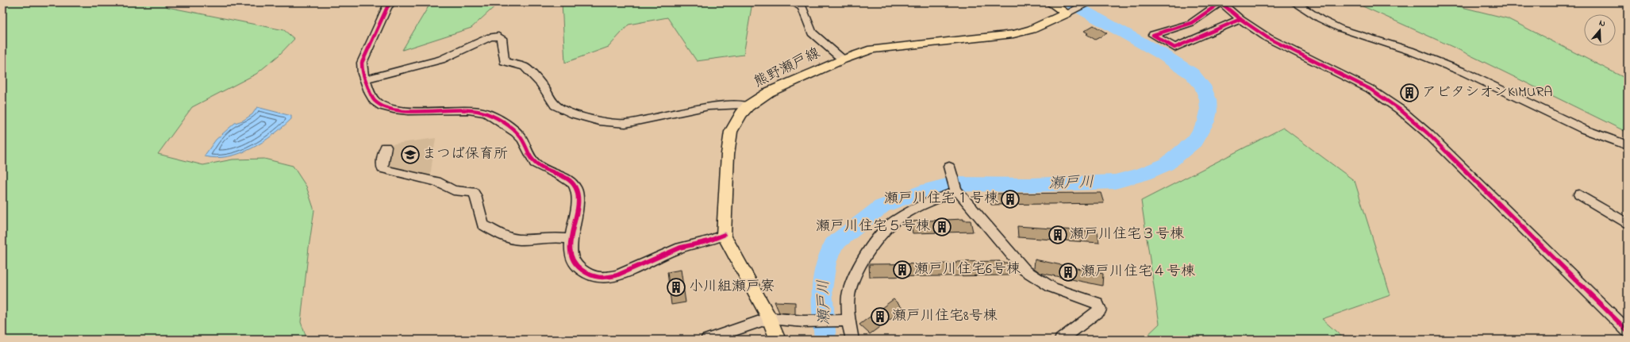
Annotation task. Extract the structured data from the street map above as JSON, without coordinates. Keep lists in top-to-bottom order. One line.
{"streets":{"main road":["熊野瀬戸線"]},"water":["瀬戸川"],"places":{"building":["アビタシオンKIMURA","瀬戸川住宅１号棟","瀬戸川住宅５号棟","瀬戸川住宅３号棟","瀬戸川住宅6号棟","瀬戸川住宅４号棟","小川組瀬戸寮","瀬戸川住宅8号棟"],"school or university":["まつば保育所"]},"north":"top"}
